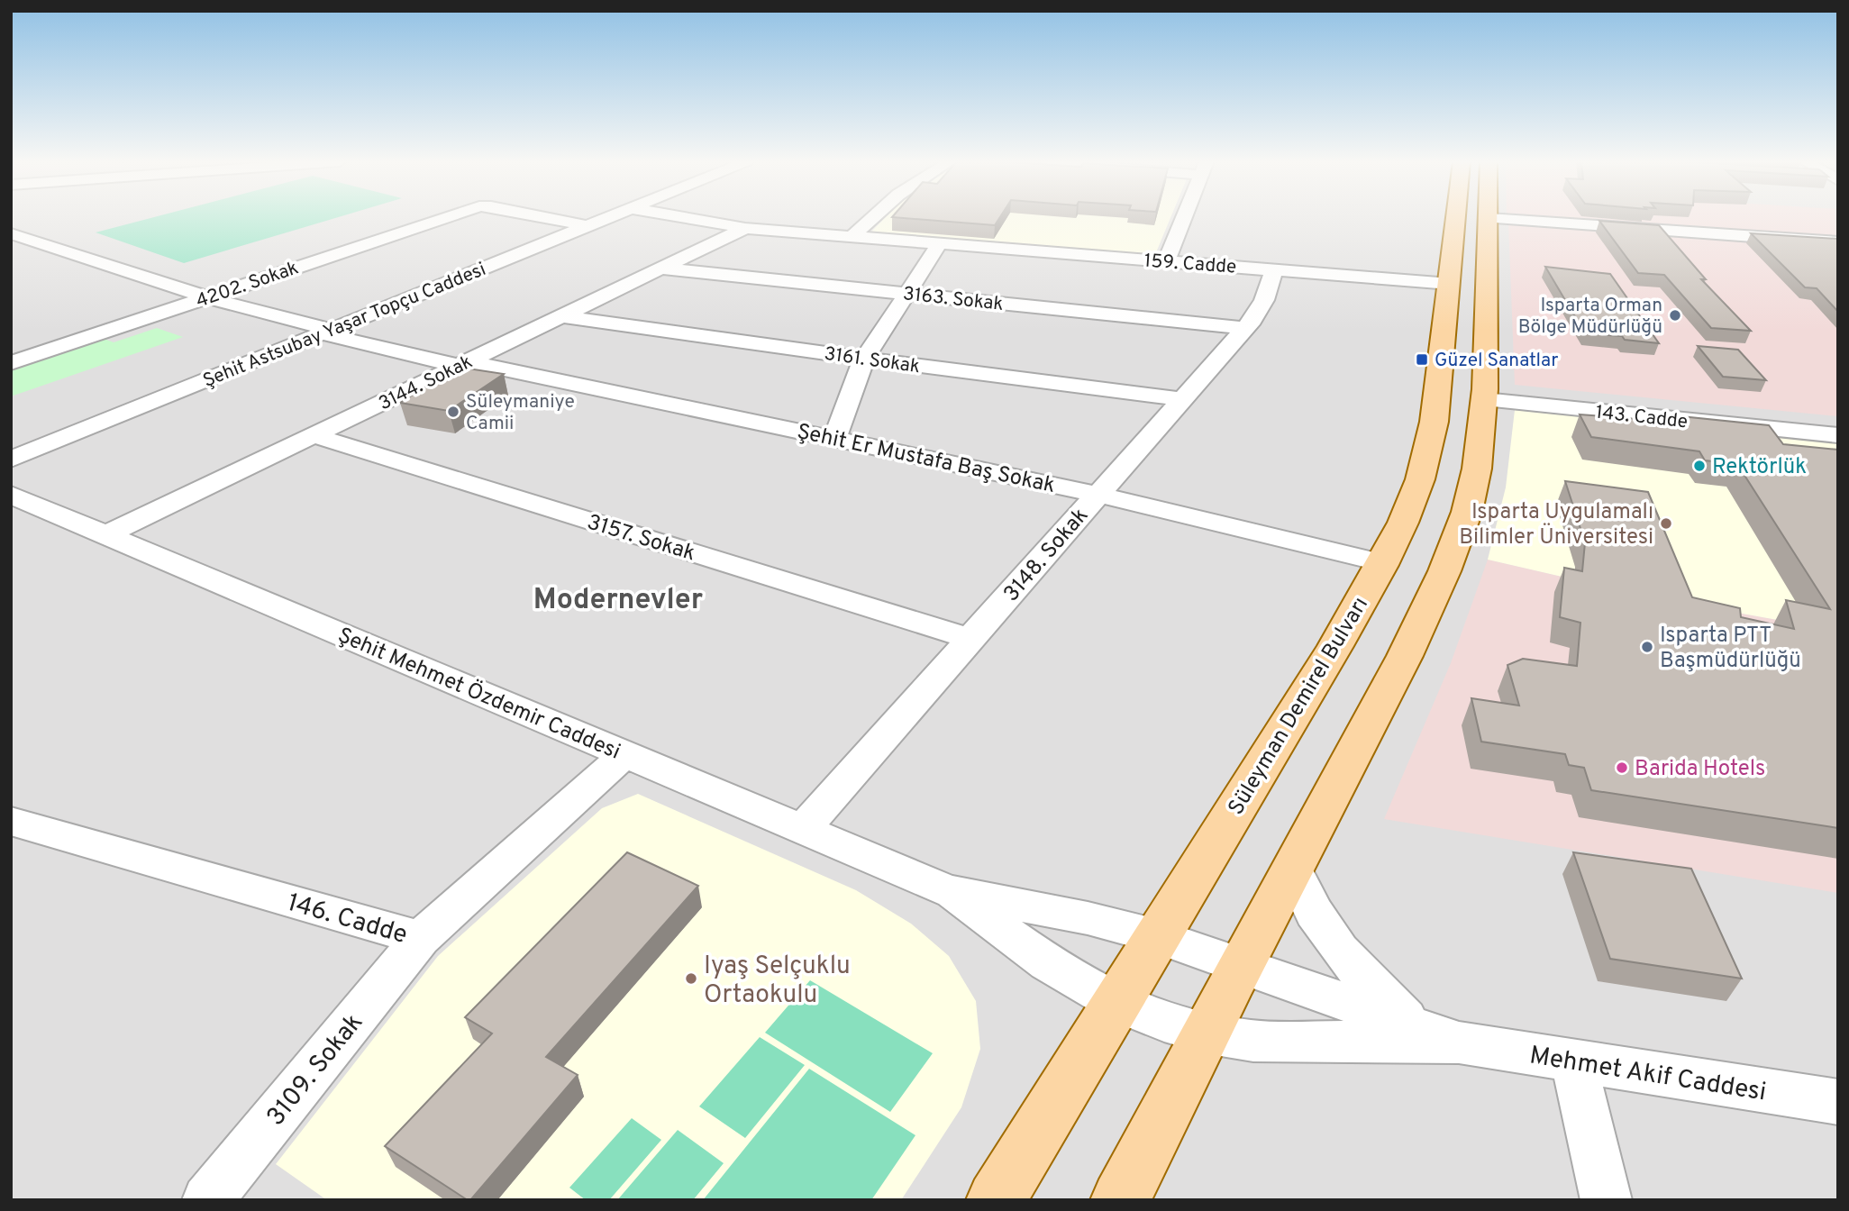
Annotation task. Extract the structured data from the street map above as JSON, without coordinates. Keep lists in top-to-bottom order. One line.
{"streets":{"main road":["Süleyman Demirel Bulvarı"],"street":["159. Cadde","4202. Sokak","3163. Sokak","Şehit Astsubay Yaşar Topçu Caddesi","3161. Sokak","3144. Sokak","143. Cadde","Şehit Er Mustafa Baş Sokak","3157. Sokak","3148. Sokak","Şehit Mehmet Özdemir Caddesi","146. Cadde","3109. Sokak","Mehmet Akif Caddesi"]},"crossings":[["159. Cadde","3144. Sokak"],["159. Cadde","3148. Sokak"],["159. Cadde","Süleyman Demirel Bulvarı"],["4202. Sokak","Şehit Astsubay Yaşar Topçu Caddesi"],["4202. Sokak","Şehit Er Mustafa Baş Sokak"],["3163. Sokak","3144. Sokak"],["3163. Sokak","3148. Sokak"],["Şehit Astsubay Yaşar Topçu Caddesi","Şehit Er Mustafa Baş Sokak"],["3161. Sokak","3144. Sokak"],["3161. Sokak","3148. Sokak"],["3144. Sokak","Şehit Er Mustafa Baş Sokak"],["3144. Sokak","3157. Sokak"],["3144. Sokak","Şehit Mehmet Özdemir Caddesi"],["Şehit Er Mustafa Baş Sokak","3148. Sokak"],["Şehit Er Mustafa Baş Sokak","Süleyman Demirel Bulvarı"],["3157. Sokak","3148. Sokak"],["3148. Sokak","Şehit Mehmet Özdemir Caddesi"],["Şehit Mehmet Özdemir Caddesi","Süleyman Demirel Bulvarı"],["Şehit Mehmet Özdemir Caddesi","146. Cadde"],["Şehit Mehmet Özdemir Caddesi","Mehmet Akif Caddesi"],["Süleyman Demirel Bulvarı","Mehmet Akif Caddesi"],["146. Cadde","3109. Sokak"]],"districts":["Modernevler"],"places":{"other":["Isparta Orman Bölge Müdürlüğü","Süleymaniye Camii","Rektörlük","Isparta Uygulamalı Bilimler Üniversitesi","Isparta PTT Başmüdürlüğü","Barida Hotels","Iyaş Selçuklu Ortaokulu"],"transit":["Güzel Sanatlar"]}}
